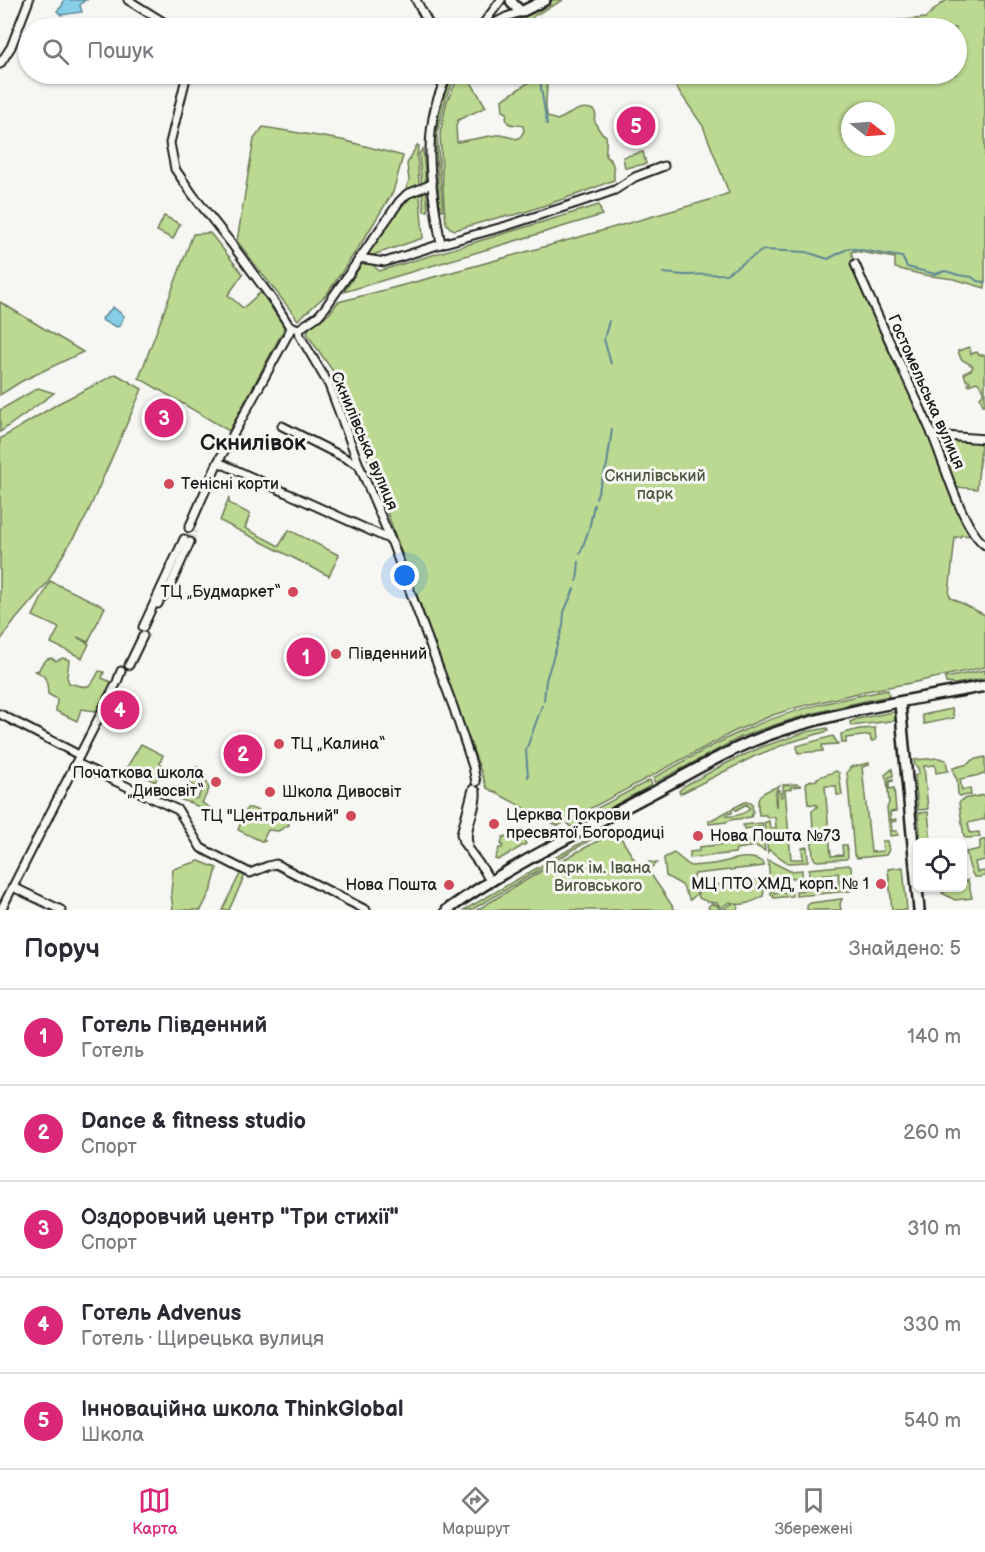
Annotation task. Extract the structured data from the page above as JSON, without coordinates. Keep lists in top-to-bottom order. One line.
{"streets":{"street":["Гостомельська вулиця","Скнилівська вулиця"]},"districts":["Скнилівок"],"parks":["Скнилівський парк","Парк ім. Івана Виговського"],"places":["Тенісні корти","ТЦ „Будмаркет“","Південний","ТЦ „Калина“","Початкова школа „Дивосвіт“","Школа Дивосвіт","ТЦ \"Центральний\"","Церква Покрови пресвятої Богородиці","Нова Пошта №73","МЦ ПТО ХМД, корп. № 1","Нова Пошта"],"north":"right","page":{"search":"Пошук","pins":["5","3","1","4","2"],"heading":["Поруч","Знайдено: 5"],"list":[{"mark":"1","name":"Готель Південний","note":"Готель","value":"140 m"},{"mark":"2","name":"Dance & fitness studio","note":"Спорт","value":"260 m"},{"mark":"3","name":"Оздоровчий центр \"Три стихії\"","note":"Спорт","value":"310 m"},{"mark":"4","name":"Готель Advenus","note":"Готель · Щирецька вулиця","value":"330 m"},{"mark":"5","name":"Інноваційна школа ThinkGlobal","note":"Школа","value":"540 m"}],"nav":["Карта","Маршрут","Збережені"]}}
